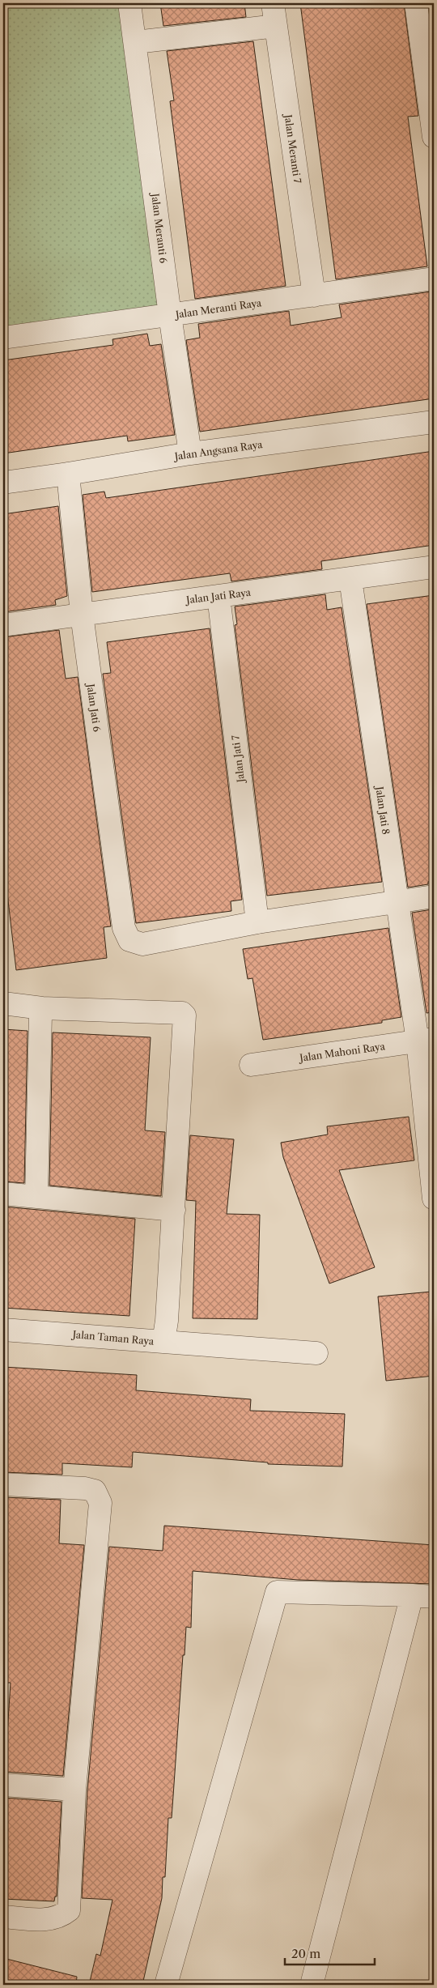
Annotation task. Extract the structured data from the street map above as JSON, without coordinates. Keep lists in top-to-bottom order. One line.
{"streets":{"street":["Jalan Meranti 7","Jalan Meranti 6","Jalan Meranti Raya","Jalan Angsana Raya","Jalan Jati Raya","Jalan Jati 6","Jalan Jati 7","Jalan Jati 8","Jalan Mahoni Raya","Jalan Taman Raya"]},"crossings":[["Jalan Meranti 7","Jalan Meranti Raya"],["Jalan Meranti 6","Jalan Meranti Raya"],["Jalan Meranti 6","Jalan Angsana Raya"],["Jalan Angsana Raya","Jalan Jati 6"],["Jalan Jati Raya","Jalan Jati 6"],["Jalan Jati Raya","Jalan Jati 7"],["Jalan Jati Raya","Jalan Jati 8"],["Jalan Jati 6","Jalan Jati 7"],["Jalan Jati 8","Jalan Mahoni Raya"]],"scale_bar":"20 m"}
